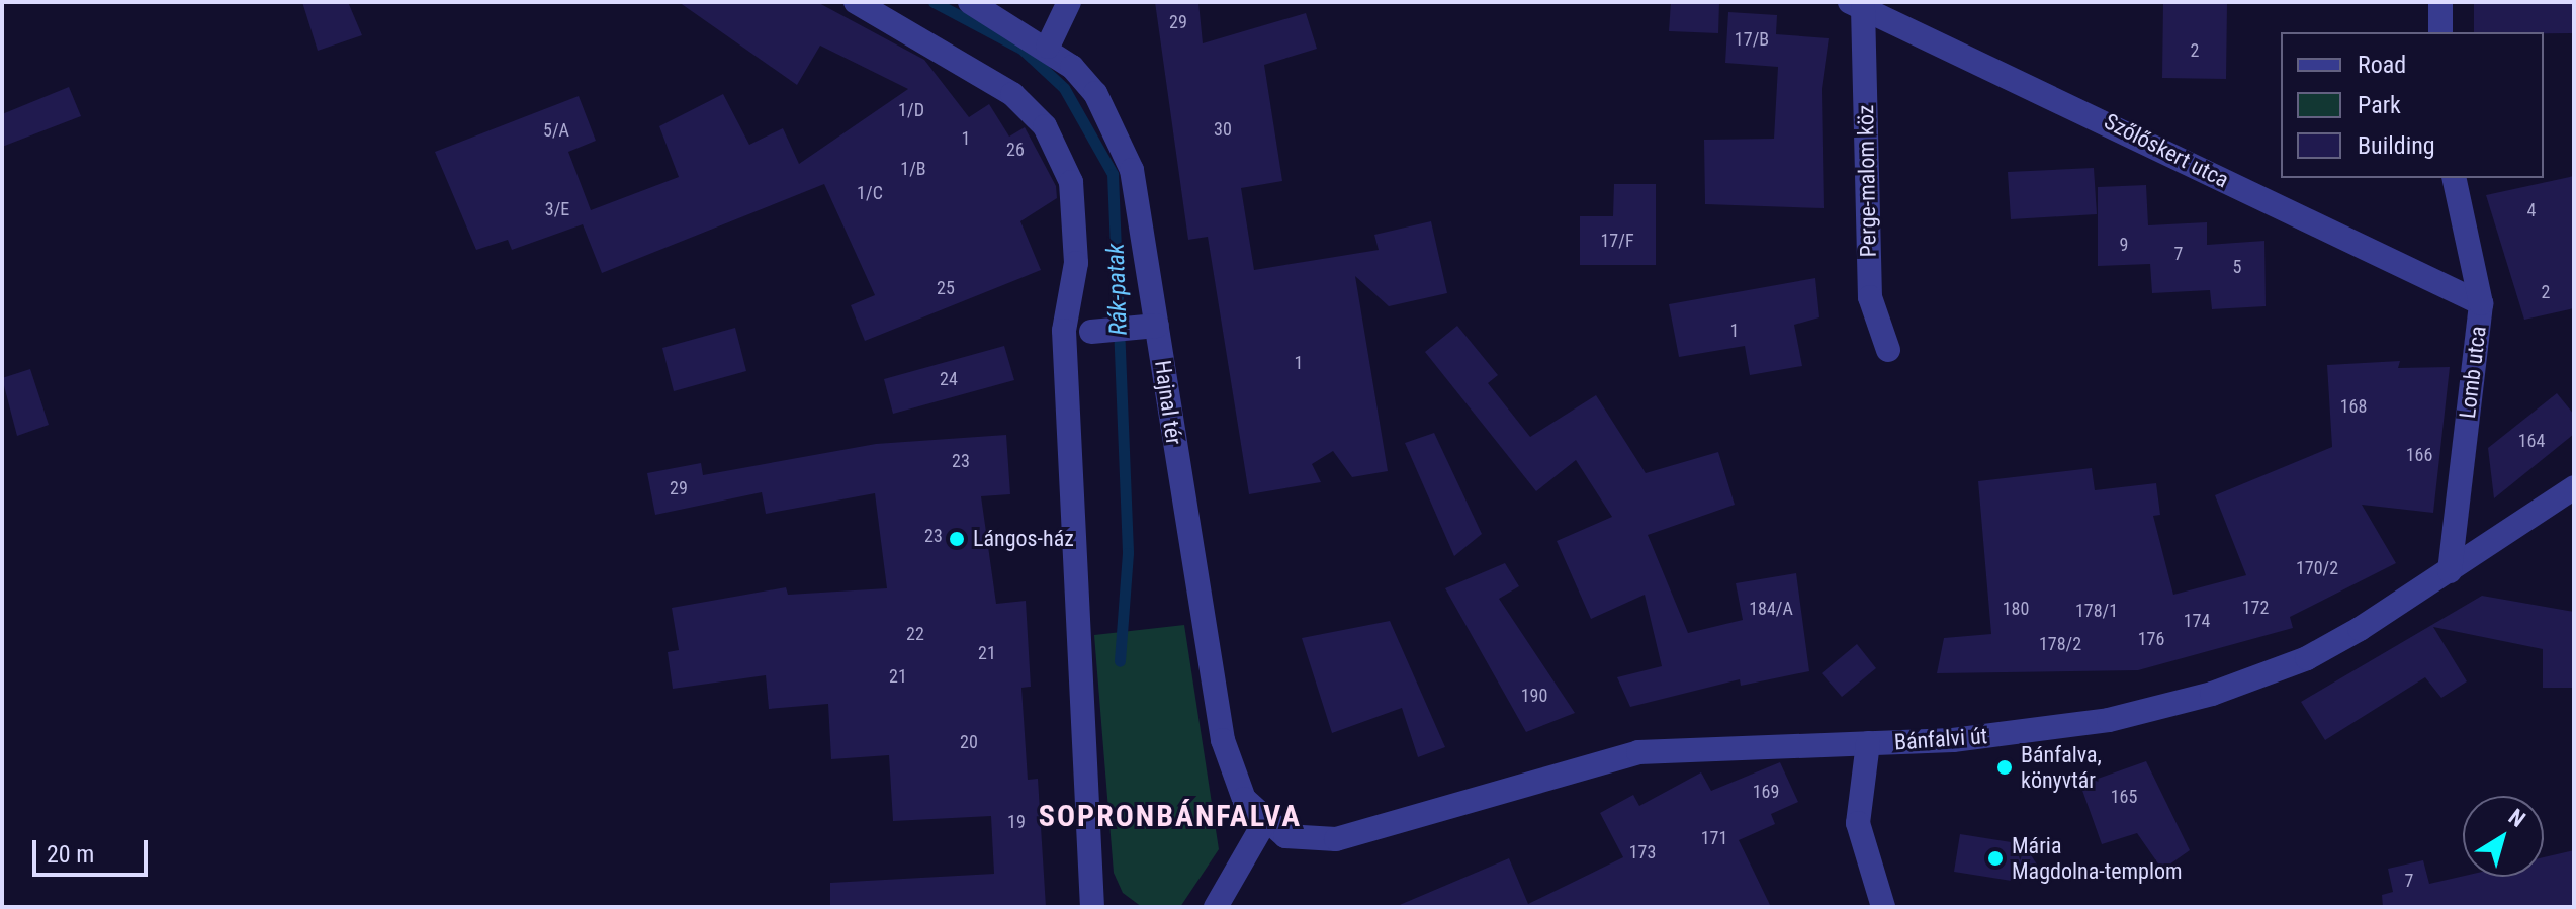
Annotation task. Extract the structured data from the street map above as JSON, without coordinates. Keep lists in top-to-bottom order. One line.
{"streets":{"street":["Szőlőskert utca","Perge-malom köz","Lomb utca","Hajnal tér","Bánfalvi út"]},"crossings":[["Szőlőskert utca","Perge-malom köz"],["Szőlőskert utca","Lomb utca"],["Lomb utca","Bánfalvi út"],["Hajnal tér","Bánfalvi út"]],"districts":["SOPRONBÁNFALVA"],"water":["Rák-patak"],"places":["Lángos-ház","Bánfalva, könyvtár","Mária Magdolna-templom"],"house_numbers":["29","17/B","2","1/D","30","5/A","1","26","1/B","1/C","3/E","4","17/F","9","7","5","25","2","1","1","24","168","164","166","23","29","23","170/2","172","184/A","180","178/1","174","22","176","178/2","21","21","190","20","169","165","19","171","173","7"],"legend":["Road","Park","Building"],"scale_bar":"20 m","north":"top right"}
